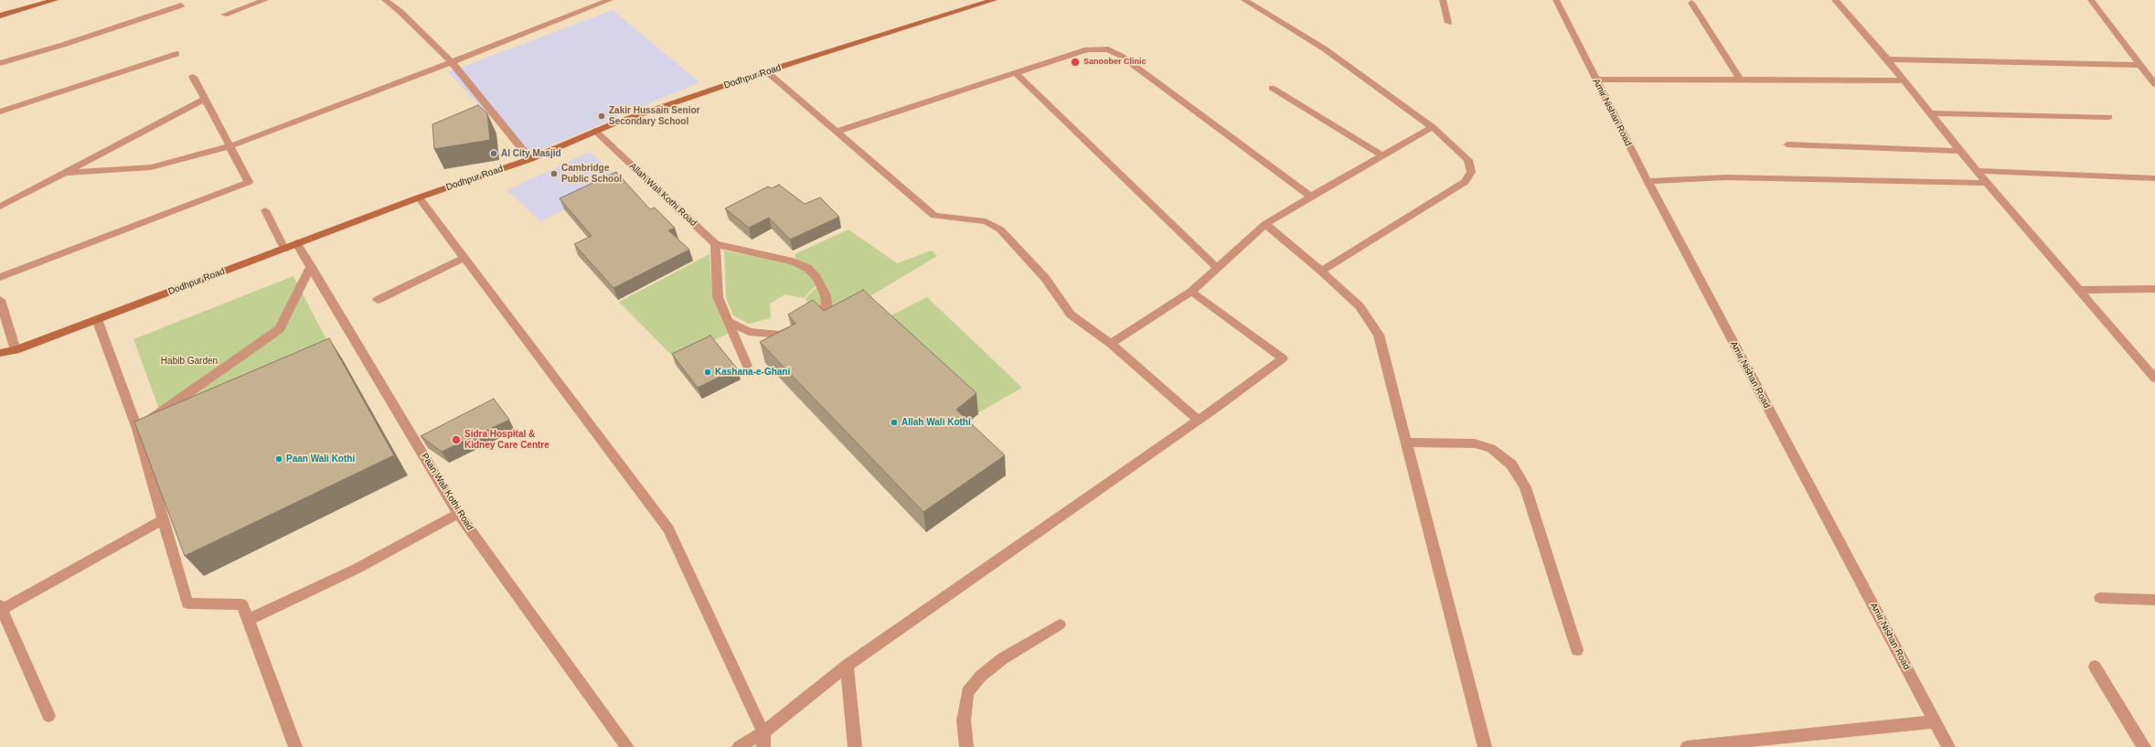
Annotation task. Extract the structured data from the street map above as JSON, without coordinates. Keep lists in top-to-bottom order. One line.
{"streets":{"street":["Dodhpur Road","Amir Nishan Road","Allah Wali Kothi Road","Paan Wali Kothi Road"]},"crossings":[["Dodhpur Road","Allah Wali Kothi Road"],["Dodhpur Road","Paan Wali Kothi Road"]],"parks":["Habib Garden"],"places":["Sanoober Clinic","Zakir Hussain Senior Secondary School","Al City Masjid","Cambridge Public School","Kashana-e-Ghani","Allah Wali Kothi","Sidra Hospital & Kidney Care Centre","Paan Wali Kothi"]}
